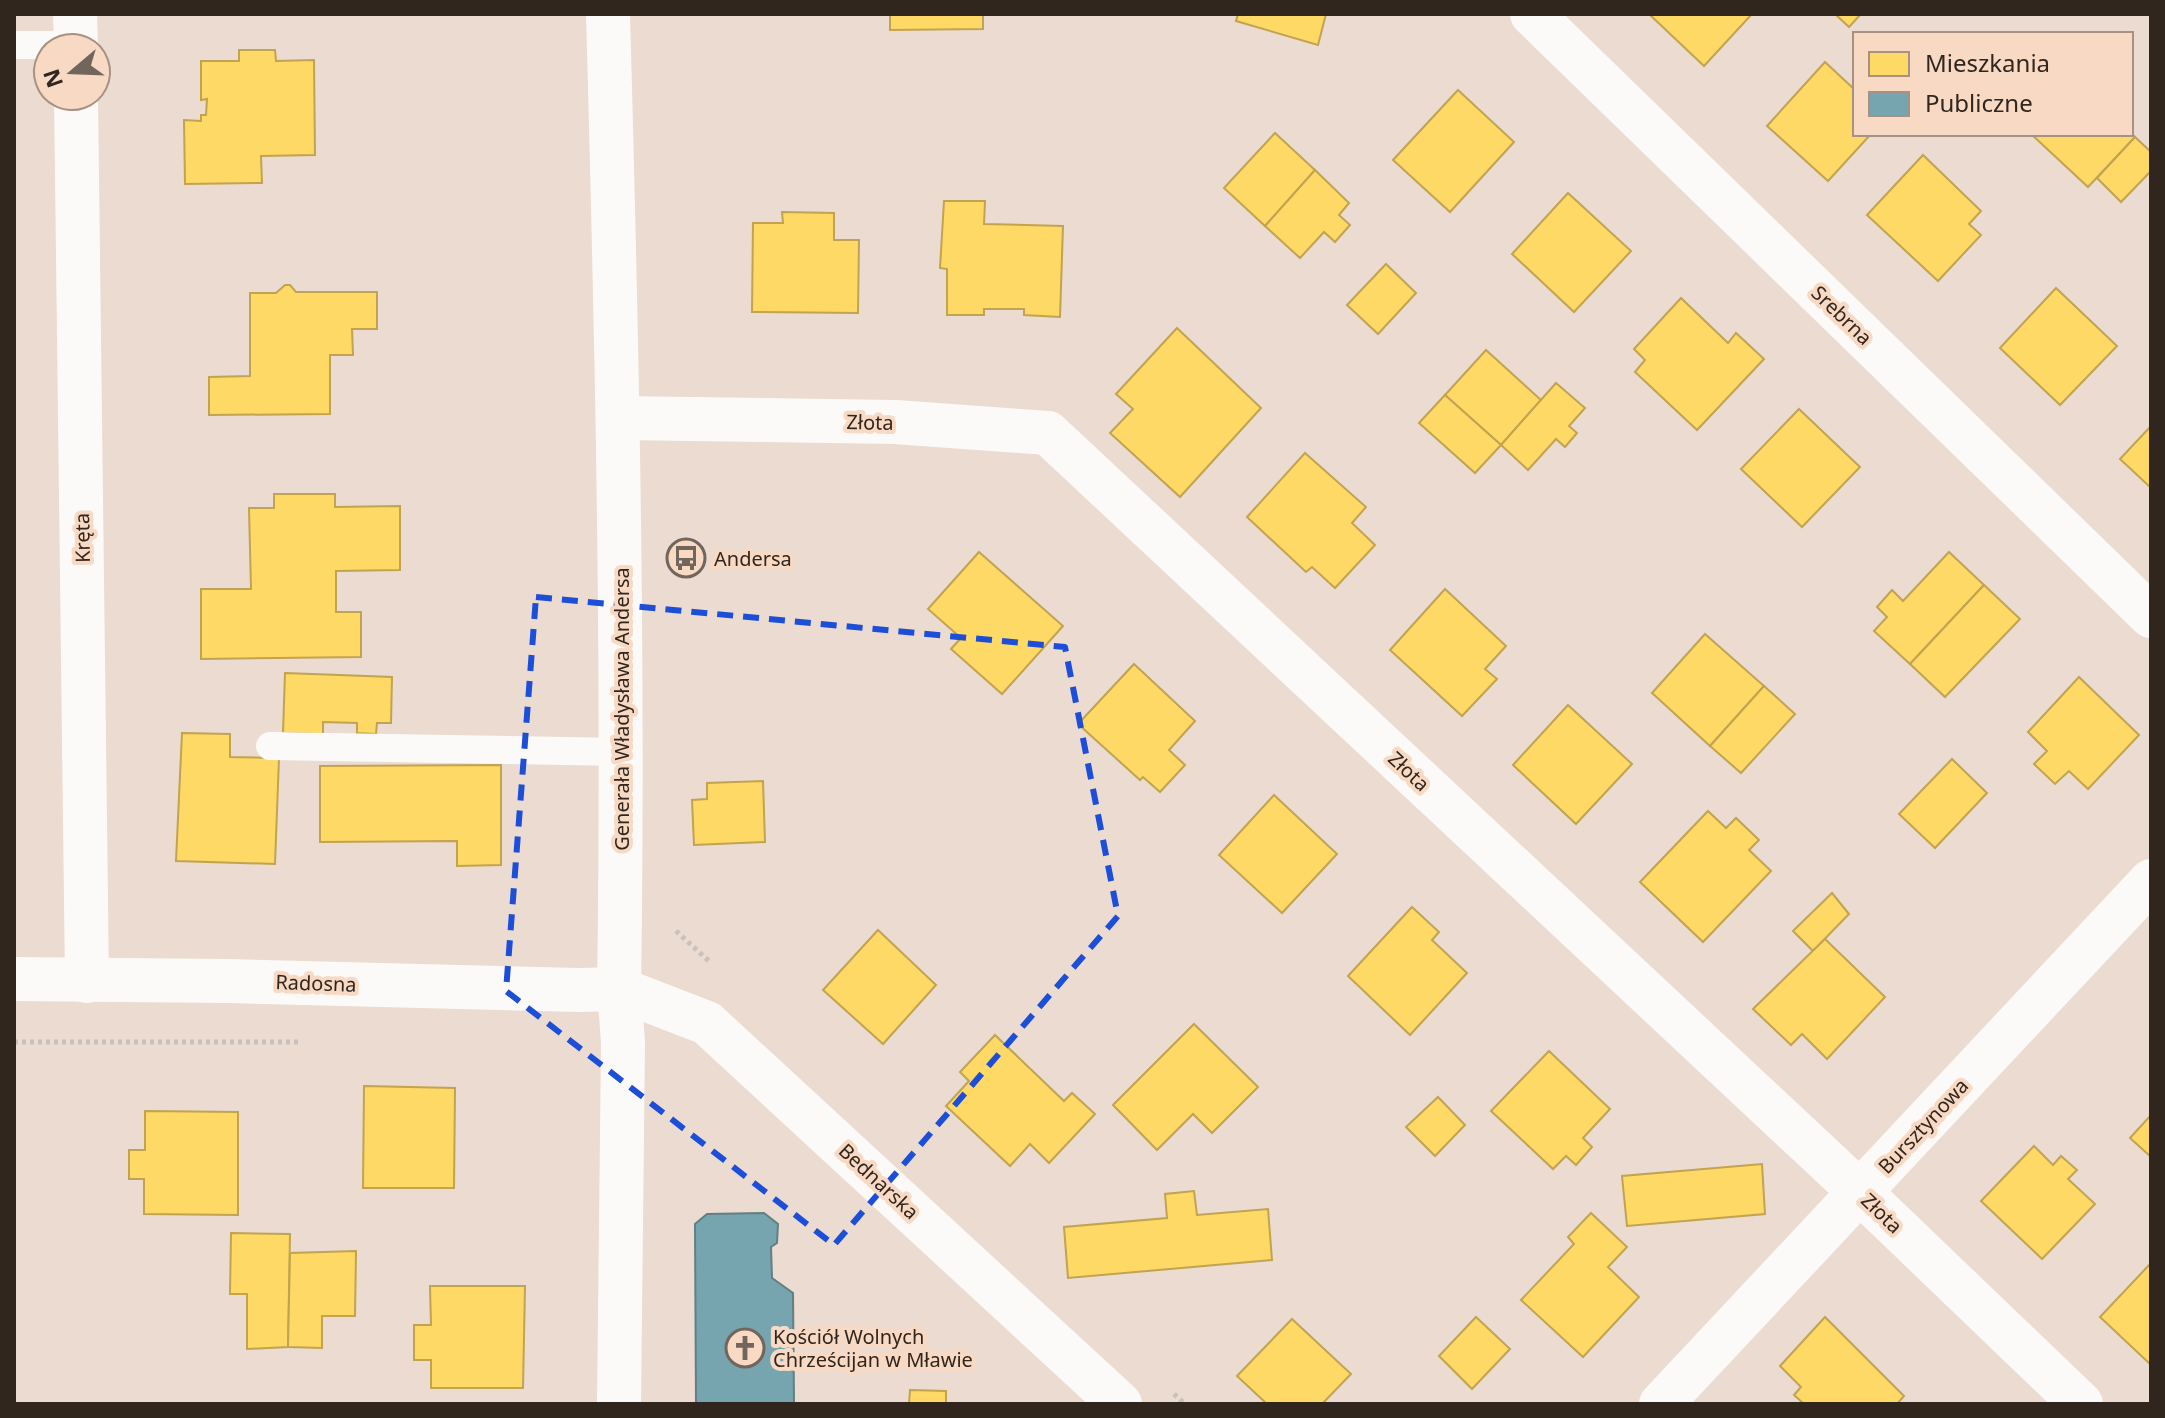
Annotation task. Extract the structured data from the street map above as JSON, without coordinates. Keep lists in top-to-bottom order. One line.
{"streets":{"street":["Srebrna","Złota","Kręta","Generała Władysława Andersa","Radosna","Bursztynowa","Bednarska"]},"crossings":[["Złota","Generała Władysława Andersa"],["Złota","Bursztynowa"],["Kręta","Radosna"],["Generała Władysława Andersa","Radosna"],["Generała Władysława Andersa","Bednarska"],["Radosna","Bednarska"]],"places":{"bus stop":["Andersa"],"church":["Kościół Wolnych Chrześcijan w Mławie"]},"legend":["Mieszkania","Publiczne"],"north":"left"}
